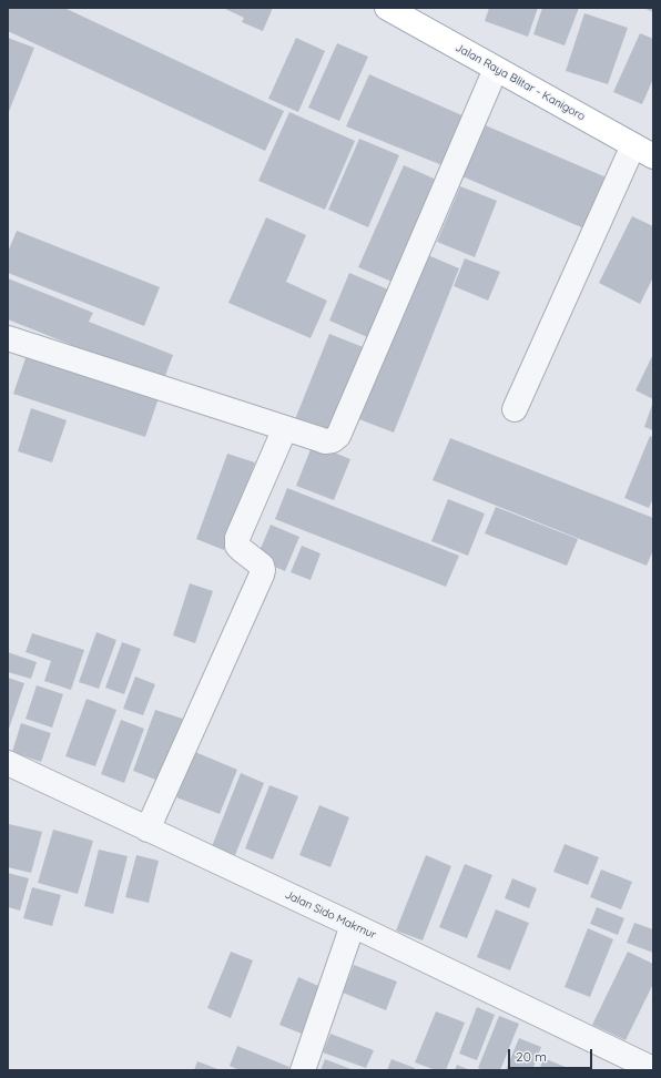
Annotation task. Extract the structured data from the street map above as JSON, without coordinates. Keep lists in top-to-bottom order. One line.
{"streets":{"main road":["Jalan Raya Blitar - Kanigoro"],"street":["Jalan Sido Makmur"]},"scale_bar":"20 m"}
